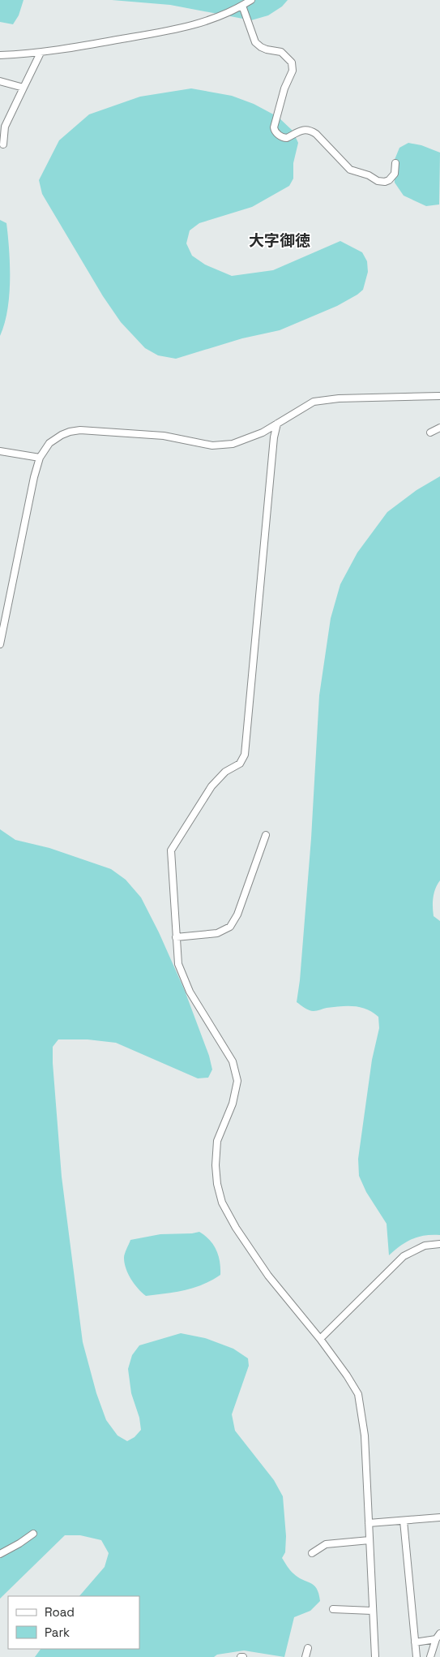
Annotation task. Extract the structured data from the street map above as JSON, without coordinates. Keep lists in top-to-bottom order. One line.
{"districts":["大字御徳"],"legend":["Road","Park"]}
